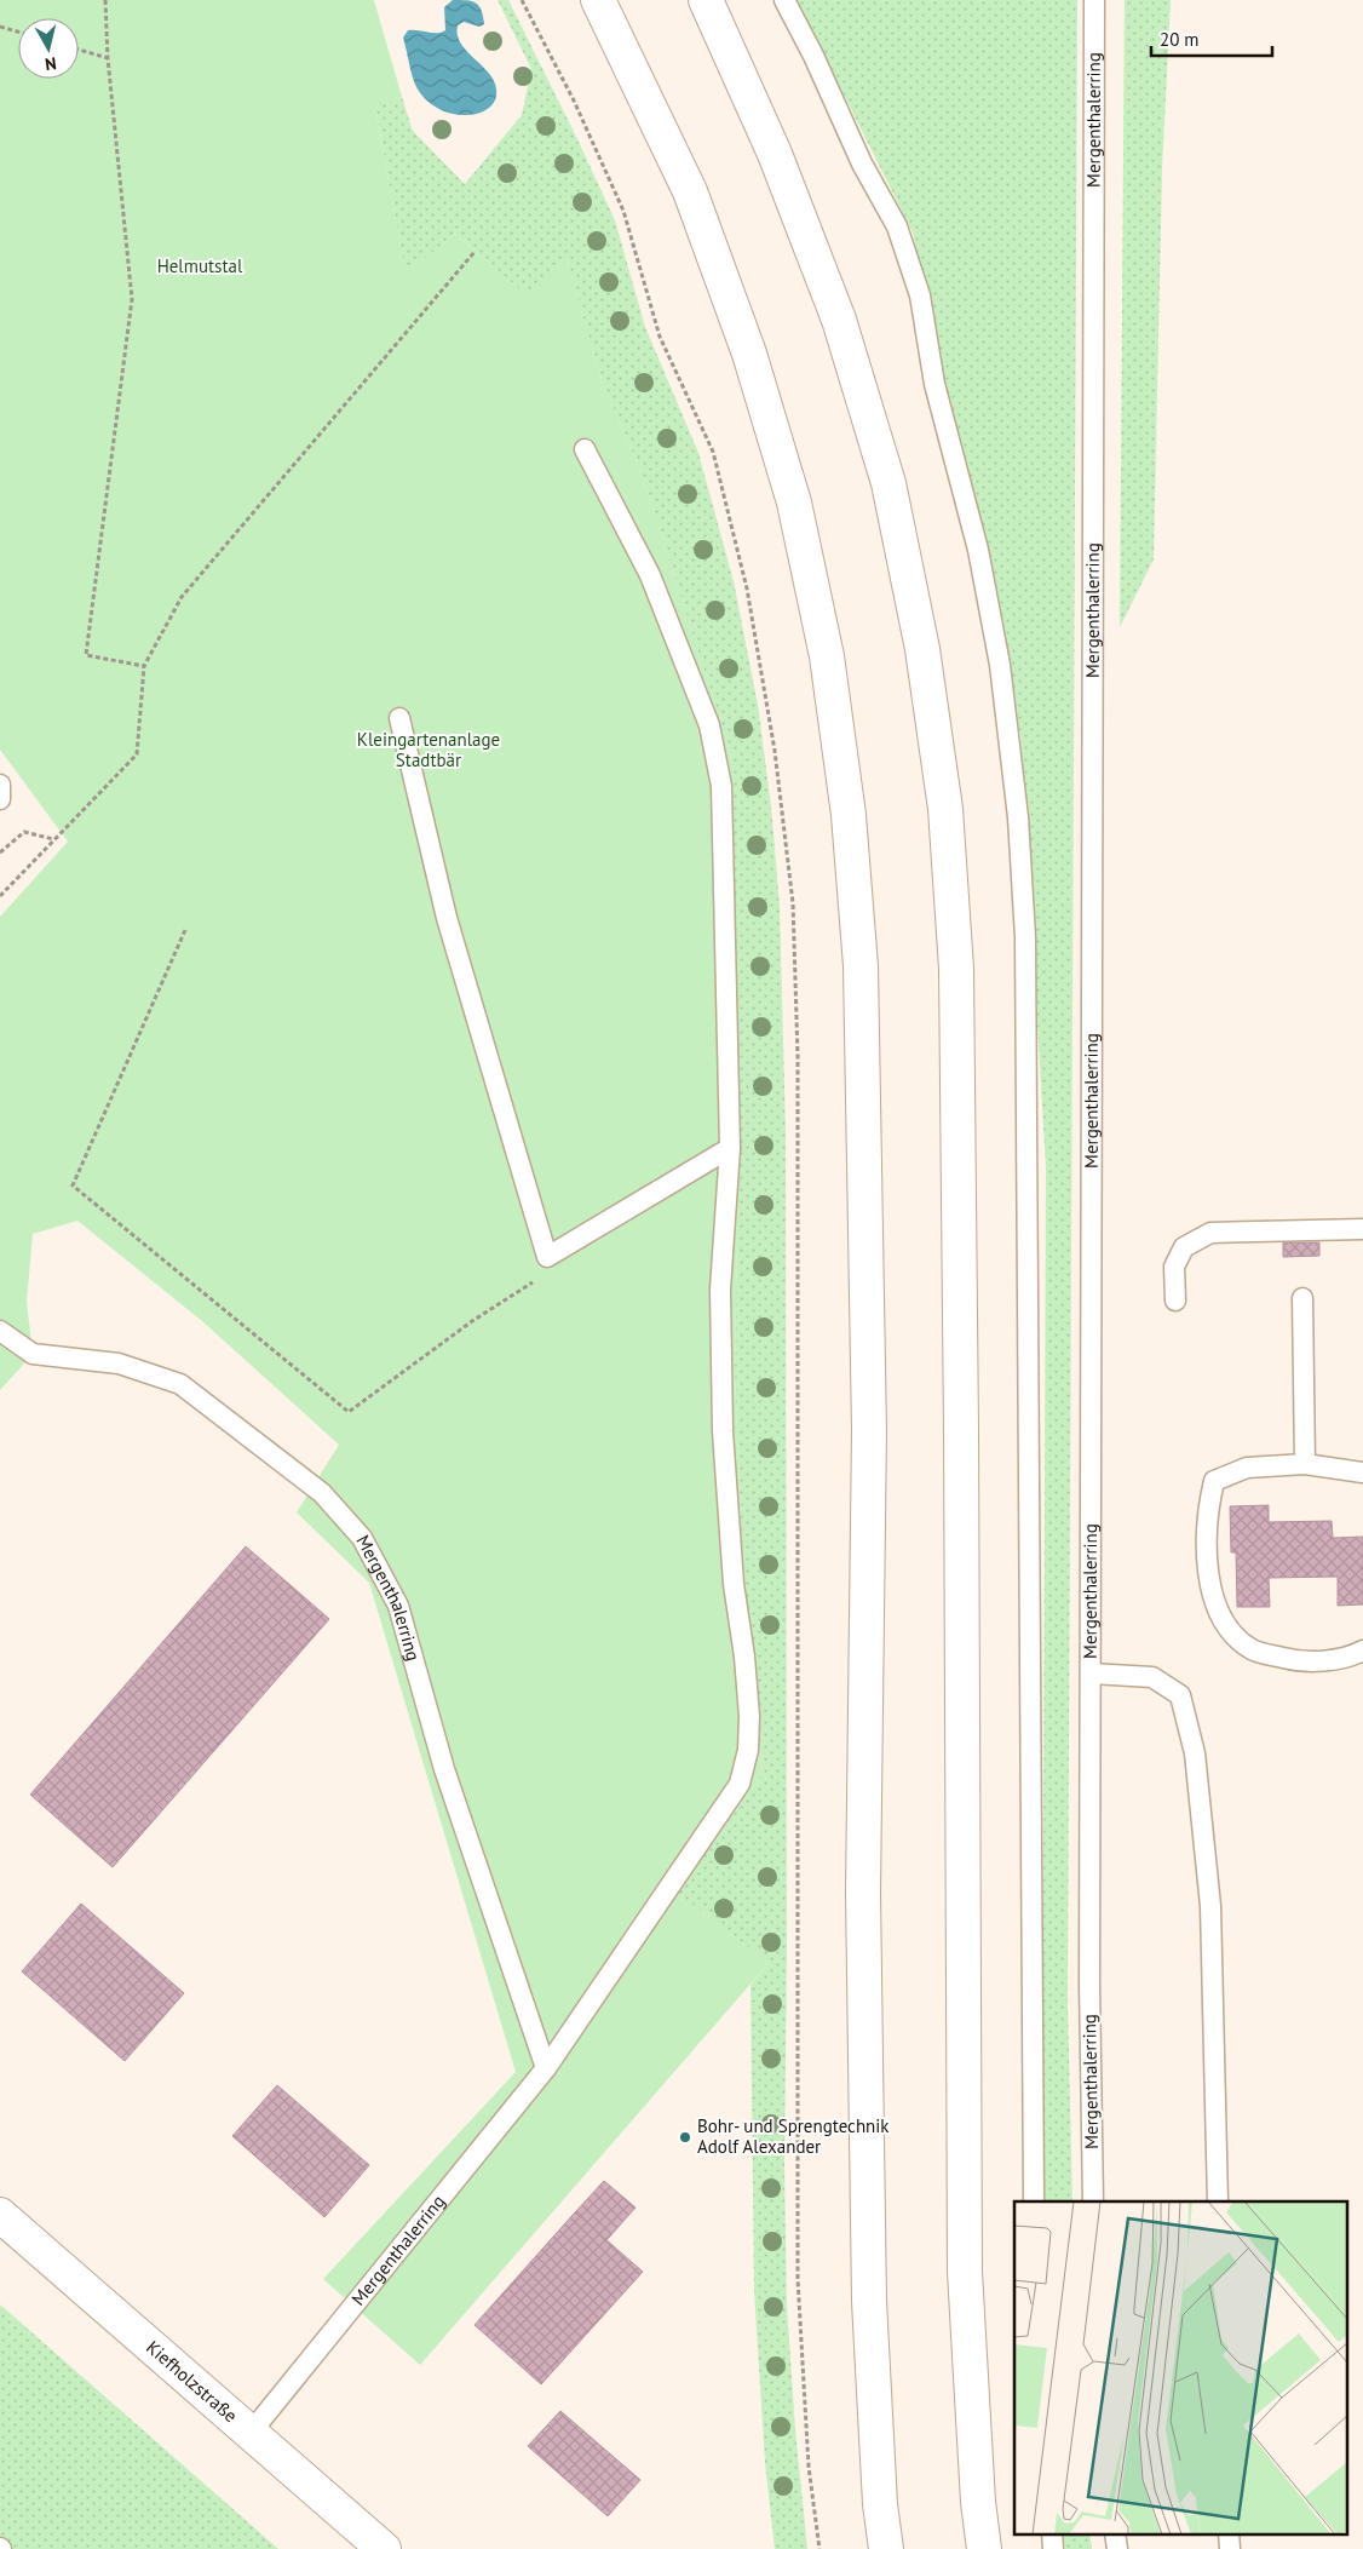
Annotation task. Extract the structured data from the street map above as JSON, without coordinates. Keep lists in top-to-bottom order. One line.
{"streets":{"main road":["Kiefholzstraße"],"lane":["Mergenthalerring"]},"crossings":[["Mergenthalerring","Kiefholzstraße"]],"parks":["Helmutstal","Kleingartenanlage Stadtbär"],"places":["Bohr- und Sprengtechnik Adolf Alexander"],"scale_bar":"20 m","north":"bottom"}
